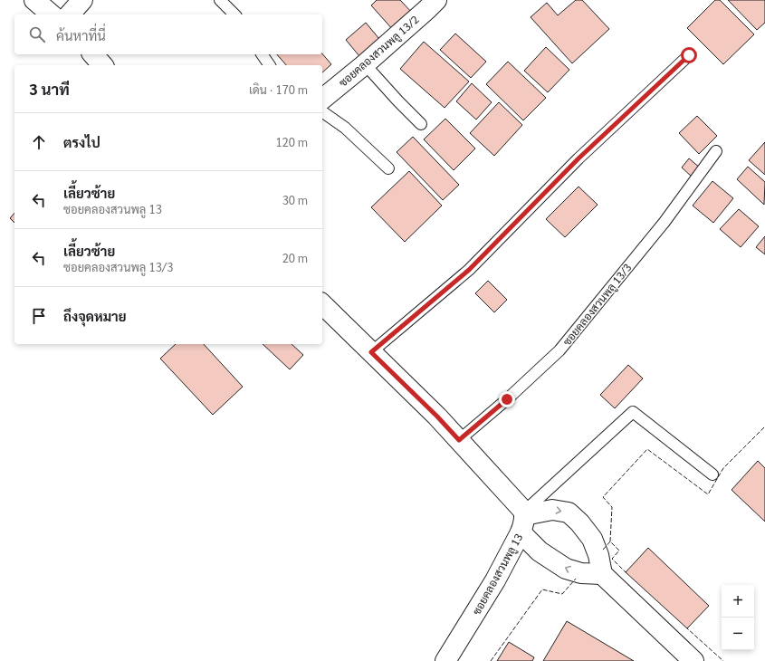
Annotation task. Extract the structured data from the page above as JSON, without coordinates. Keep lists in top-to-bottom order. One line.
{"streets":{"street":["ซอยคลองสวนพลู 13/2","ซอยคลองสวนพลู 13"],"lane":["ซอยคลองสวนพลู 13/3"]},"page":{"search":"ค้นหาที่นี่","heading":["3 นาที","เดิน · 170 m"],"list":[["ตรงไป","120 m"],["เลี้ยวซ้าย","ซอยคลองสวนพลู 13","30 m"],["เลี้ยวซ้าย","ซอยคลองสวนพลู 13/3","20 m"],"ถึงจุดหมาย"],"map_buttons":["+","−"]}}
